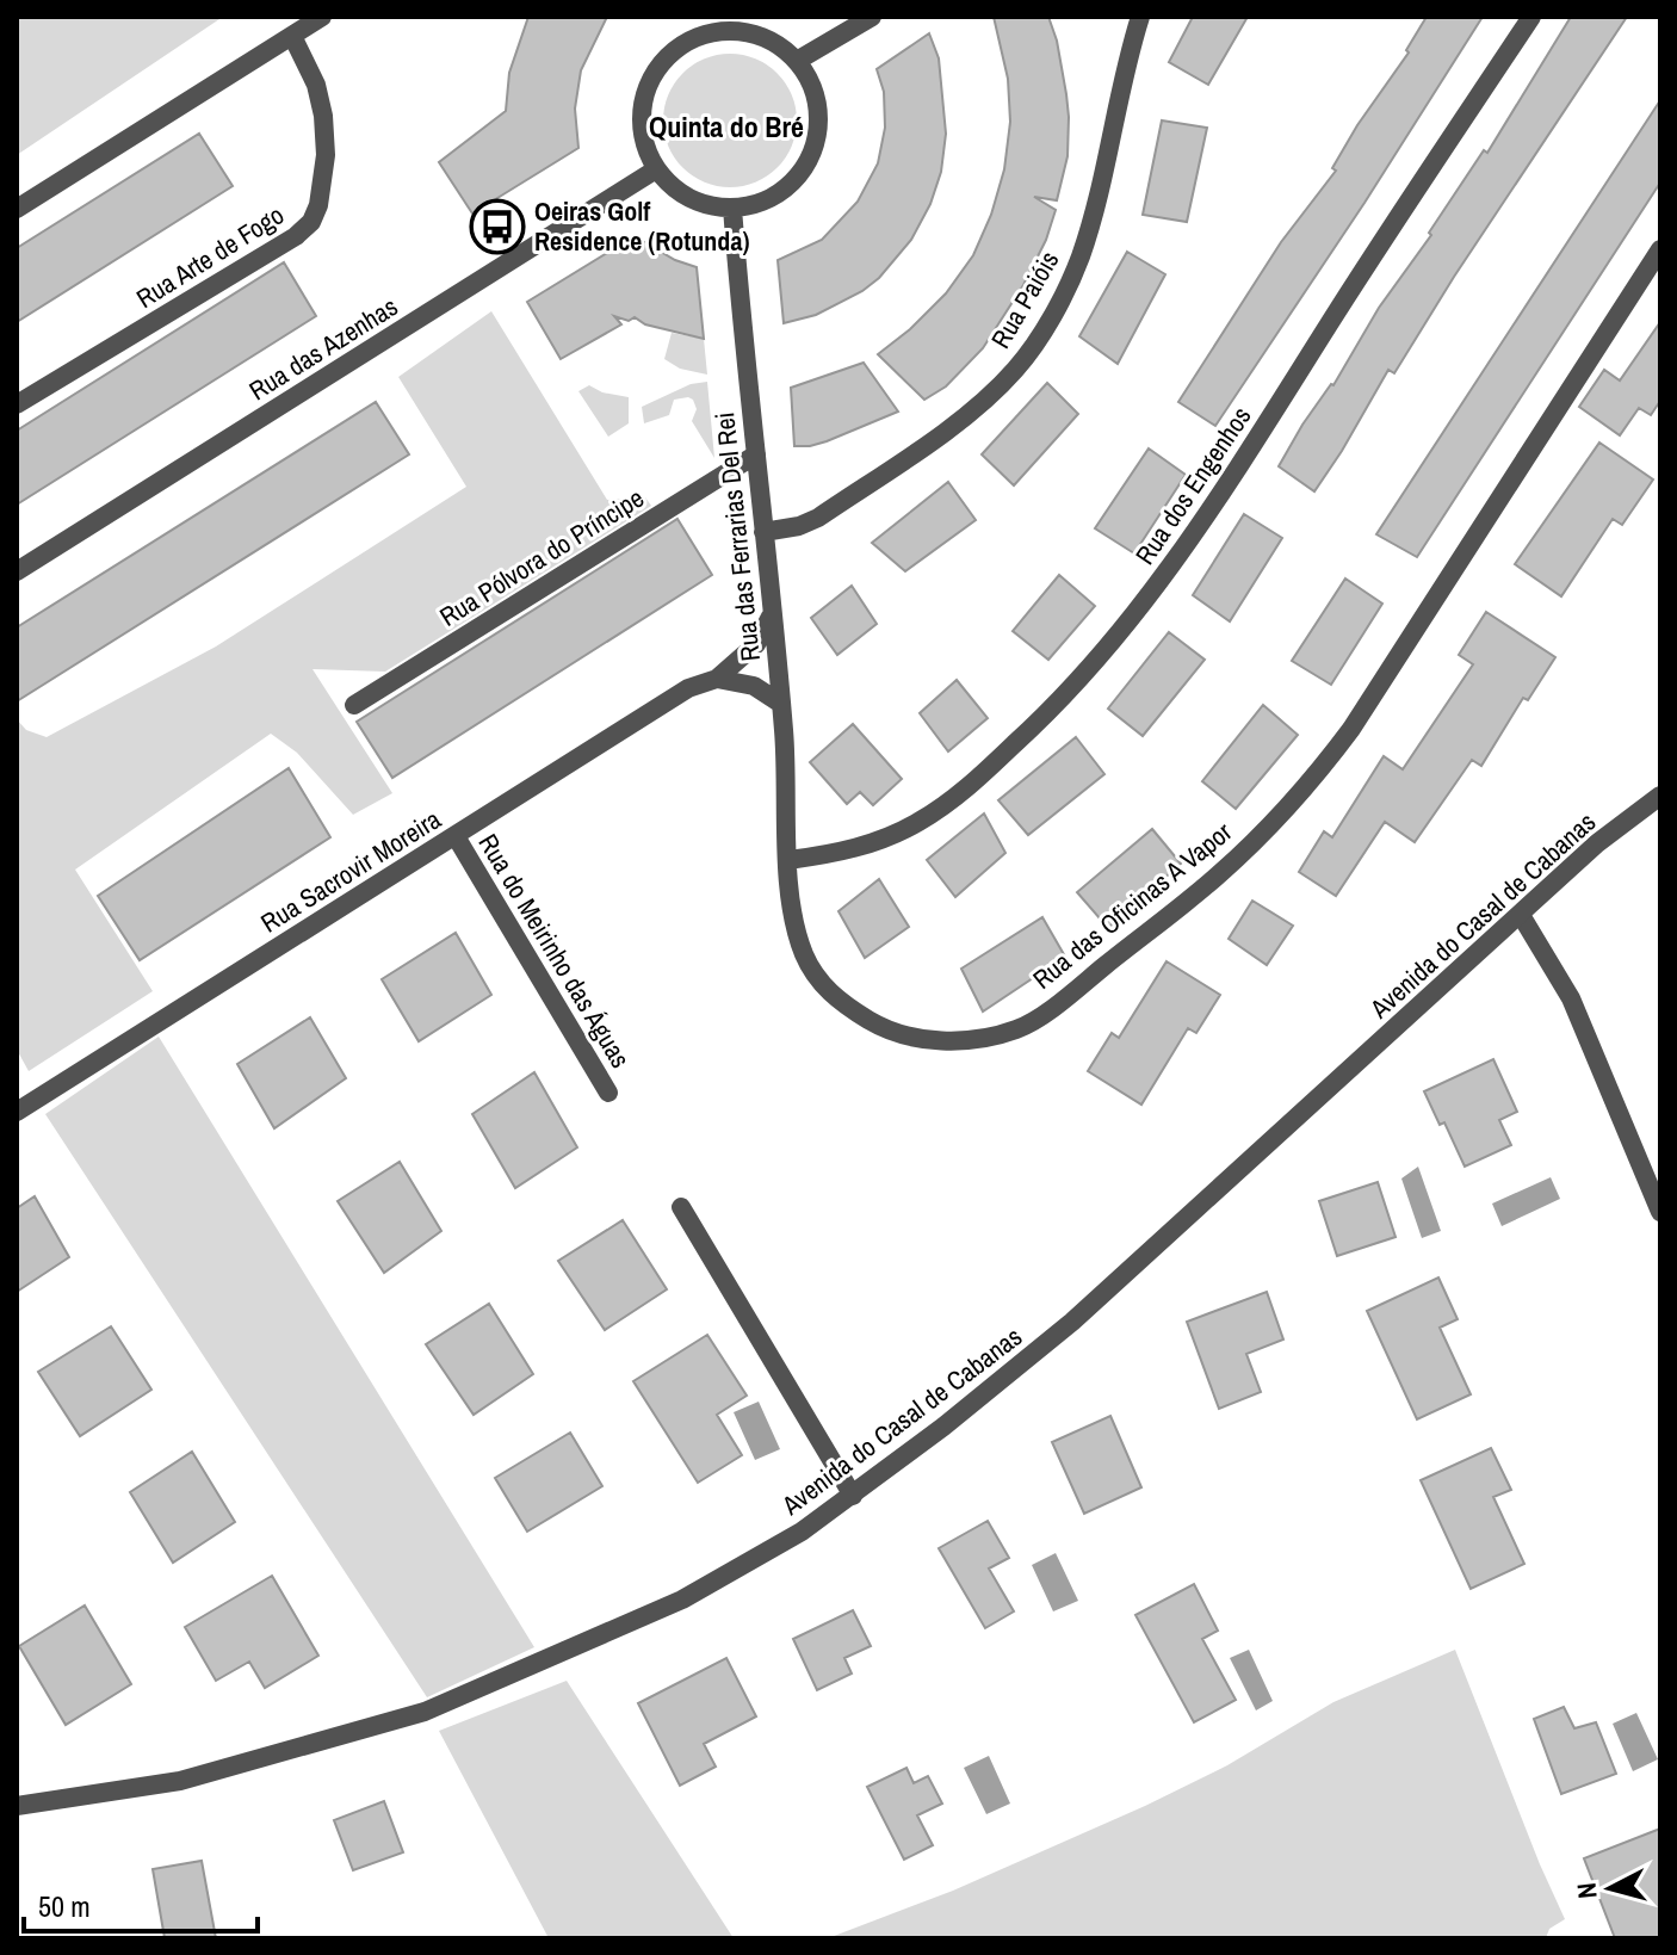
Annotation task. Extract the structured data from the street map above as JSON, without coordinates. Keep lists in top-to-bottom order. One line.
{"streets":{"street":["Rua Arte de Fogo","Rua Paióis","Rua das Azenhas","Rua dos Engenhos","Rua das Ferrarias Del Rei","Rua Pólvora do Príncipe","Rua Sacrovir Moreira","Rua das Oficinas A Vapor","Avenida do Casal de Cabanas","Rua do Meirinho das Águas"]},"crossings":[["Rua Paióis","Rua das Ferrarias Del Rei"],["Rua das Azenhas","Rua das Ferrarias Del Rei"],["Rua dos Engenhos","Rua das Ferrarias Del Rei"],["Rua dos Engenhos","Rua das Oficinas A Vapor"],["Rua das Ferrarias Del Rei","Rua Pólvora do Príncipe"],["Rua das Ferrarias Del Rei","Rua Sacrovir Moreira"],["Rua das Ferrarias Del Rei","Rua das Oficinas A Vapor"],["Rua Sacrovir Moreira","Rua do Meirinho das Águas"]],"districts":["Quinta do Bré"],"places":{"bus stop":["Oeiras Golf Residence (Rotunda)"]},"scale_bar":"50 m","north":"left"}
